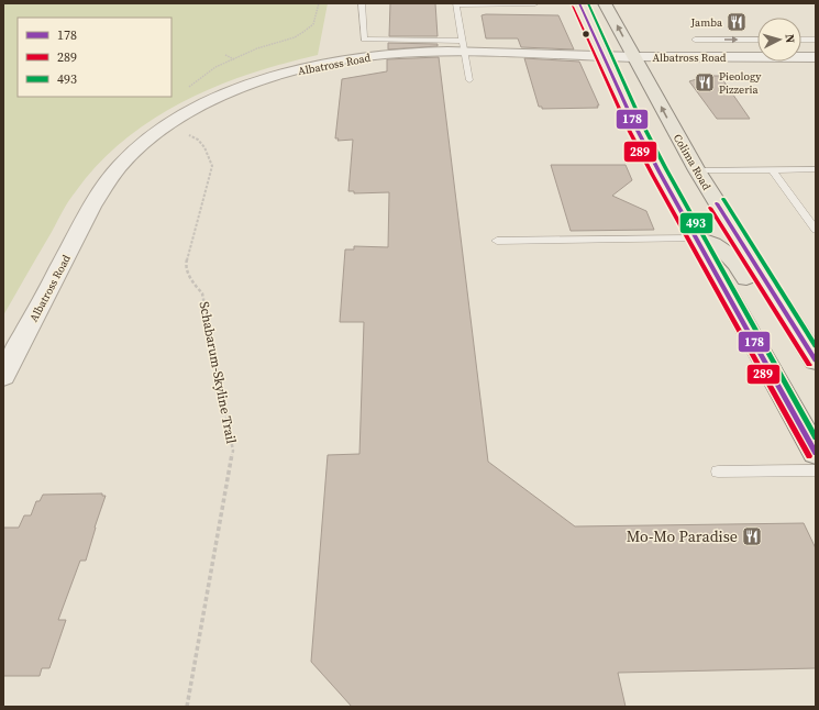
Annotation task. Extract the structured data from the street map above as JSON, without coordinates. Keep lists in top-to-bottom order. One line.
{"streets":{"main road":["Colima Road"],"street":["Albatross Road"],"path":["Schabarum-Skyline Trail"]},"crossings":[["Albatross Road","Colima Road"]],"places":{"restaurant":["Jamba","Pieology Pizzeria","Mo-Mo Paradise"]},"lines":["transit line 178","transit line 493","transit line 289"],"legend":["178","289","493"],"north":"right"}
